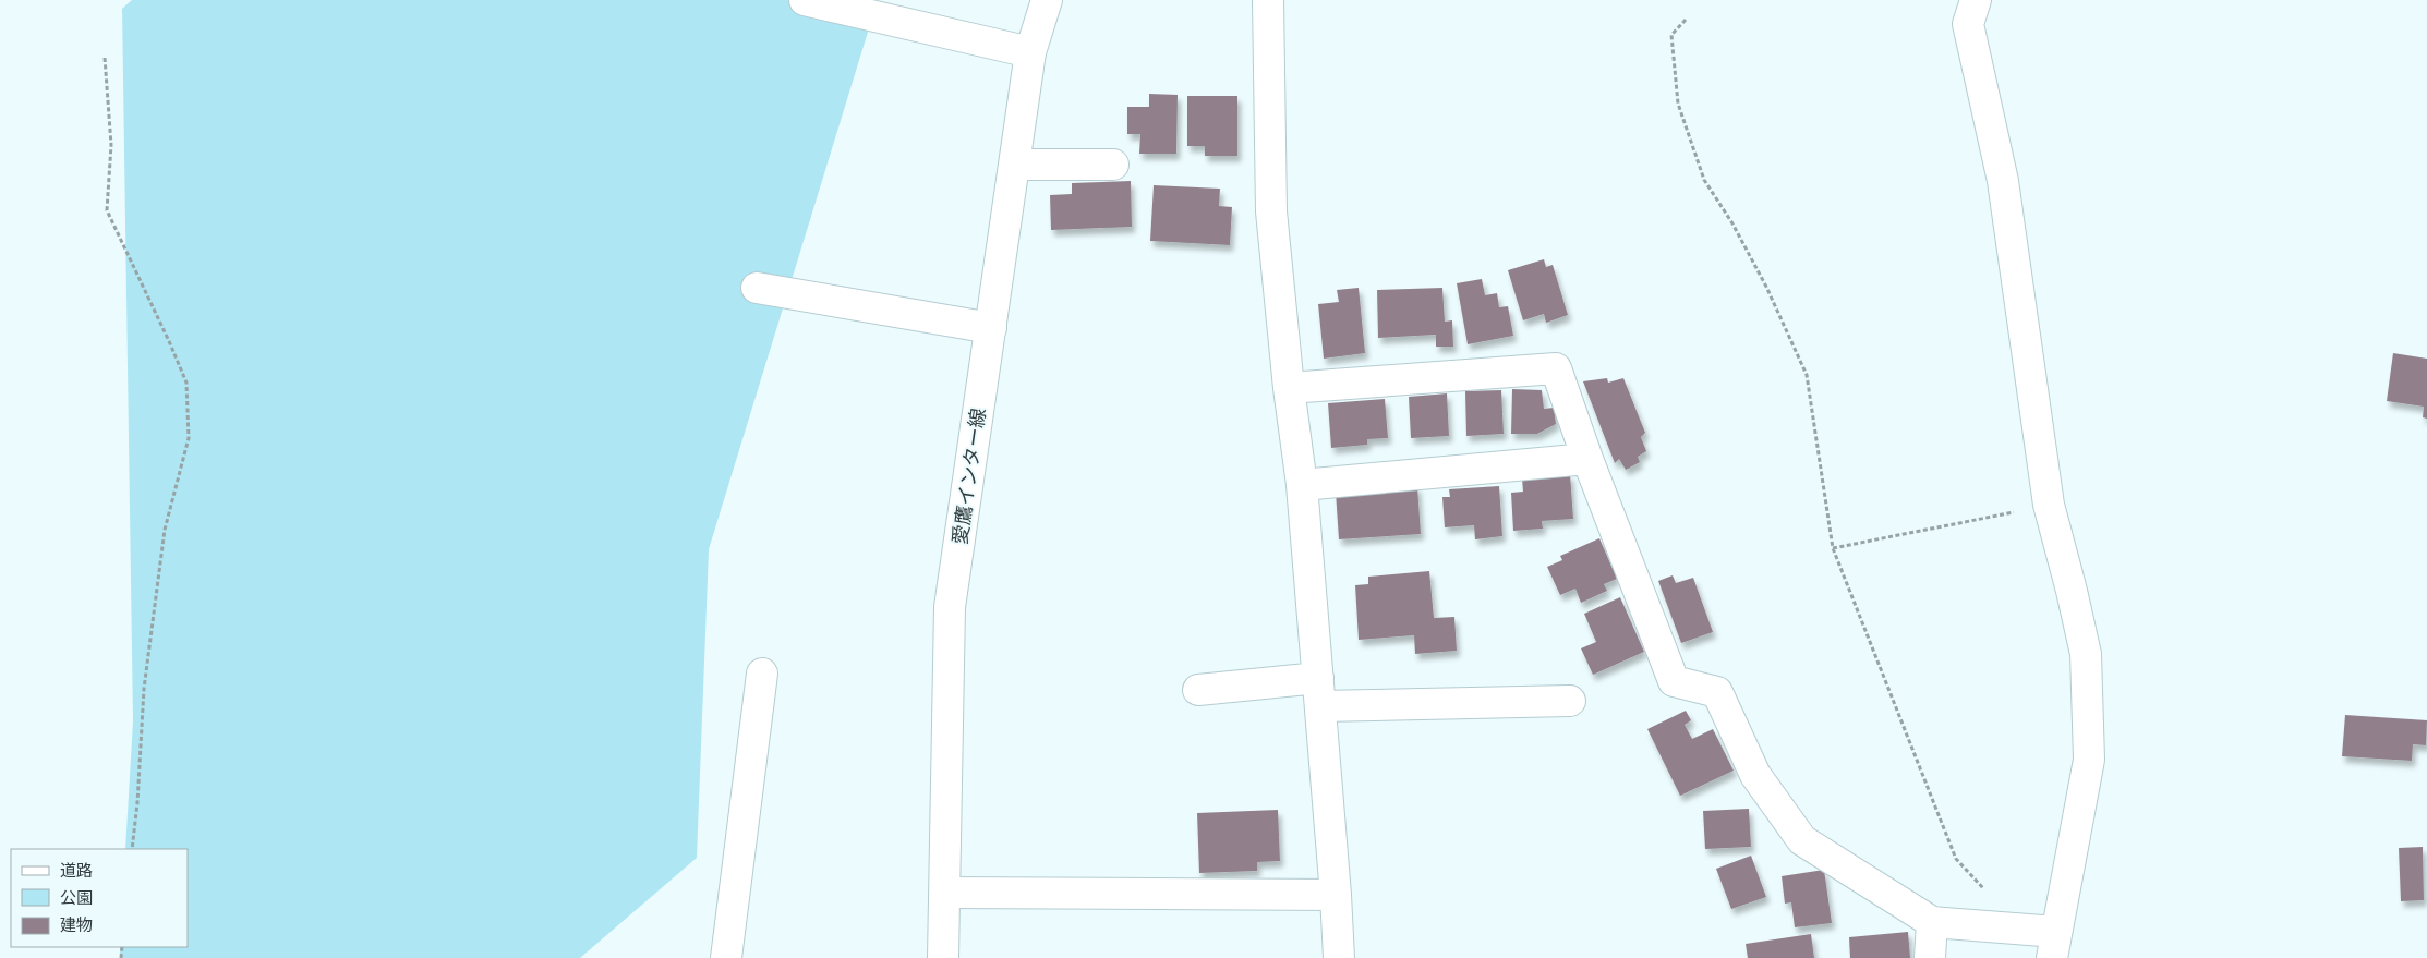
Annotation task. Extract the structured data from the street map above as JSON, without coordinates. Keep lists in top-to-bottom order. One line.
{"streets":{"street":["愛鷹インター線"]},"legend":["道路","公園","建物"]}
